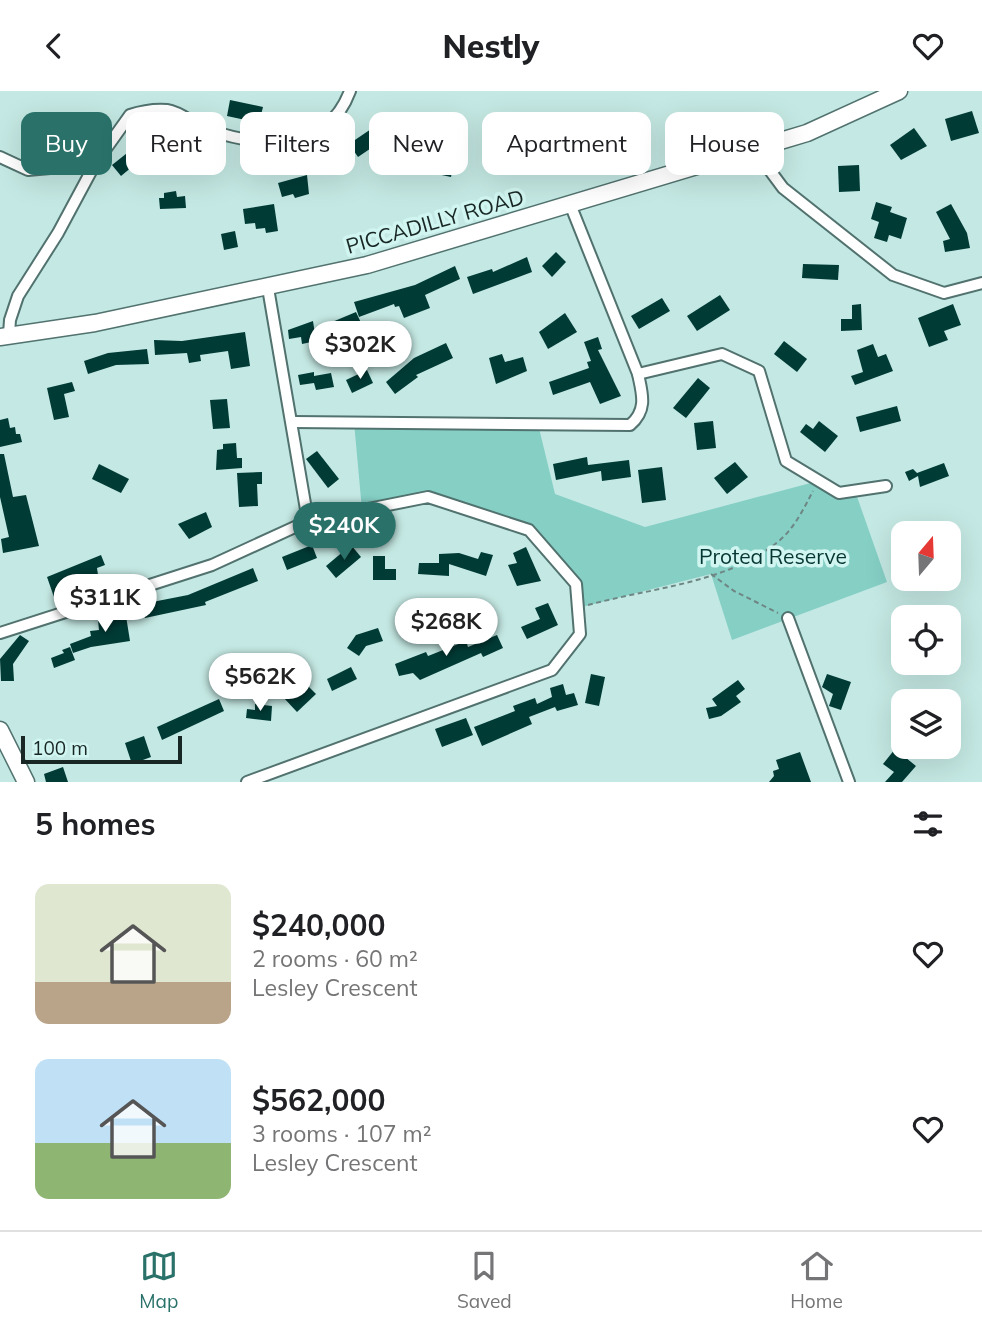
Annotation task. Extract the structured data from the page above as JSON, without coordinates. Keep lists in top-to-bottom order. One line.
{"streets":{"main road":["PICCADILLY ROAD"]},"parks":["Protea Reserve"],"scale_bar":"100 m","north":"top","page":{"header":"Nestly","chip":["Buy","Rent","Filters","New","Apartment","House"],"price":["$302K","$240K","$311K","$268K","$562K"],"scale":"100 m","heading":"5 homes","list":[{"name":"$240,000","note":"2 rooms · 60 m² · Lesley Crescent"},{"name":"$562,000","note":"3 rooms · 107 m² · Lesley Crescent"}],"tabs":["Map","Saved","Home"]}}
